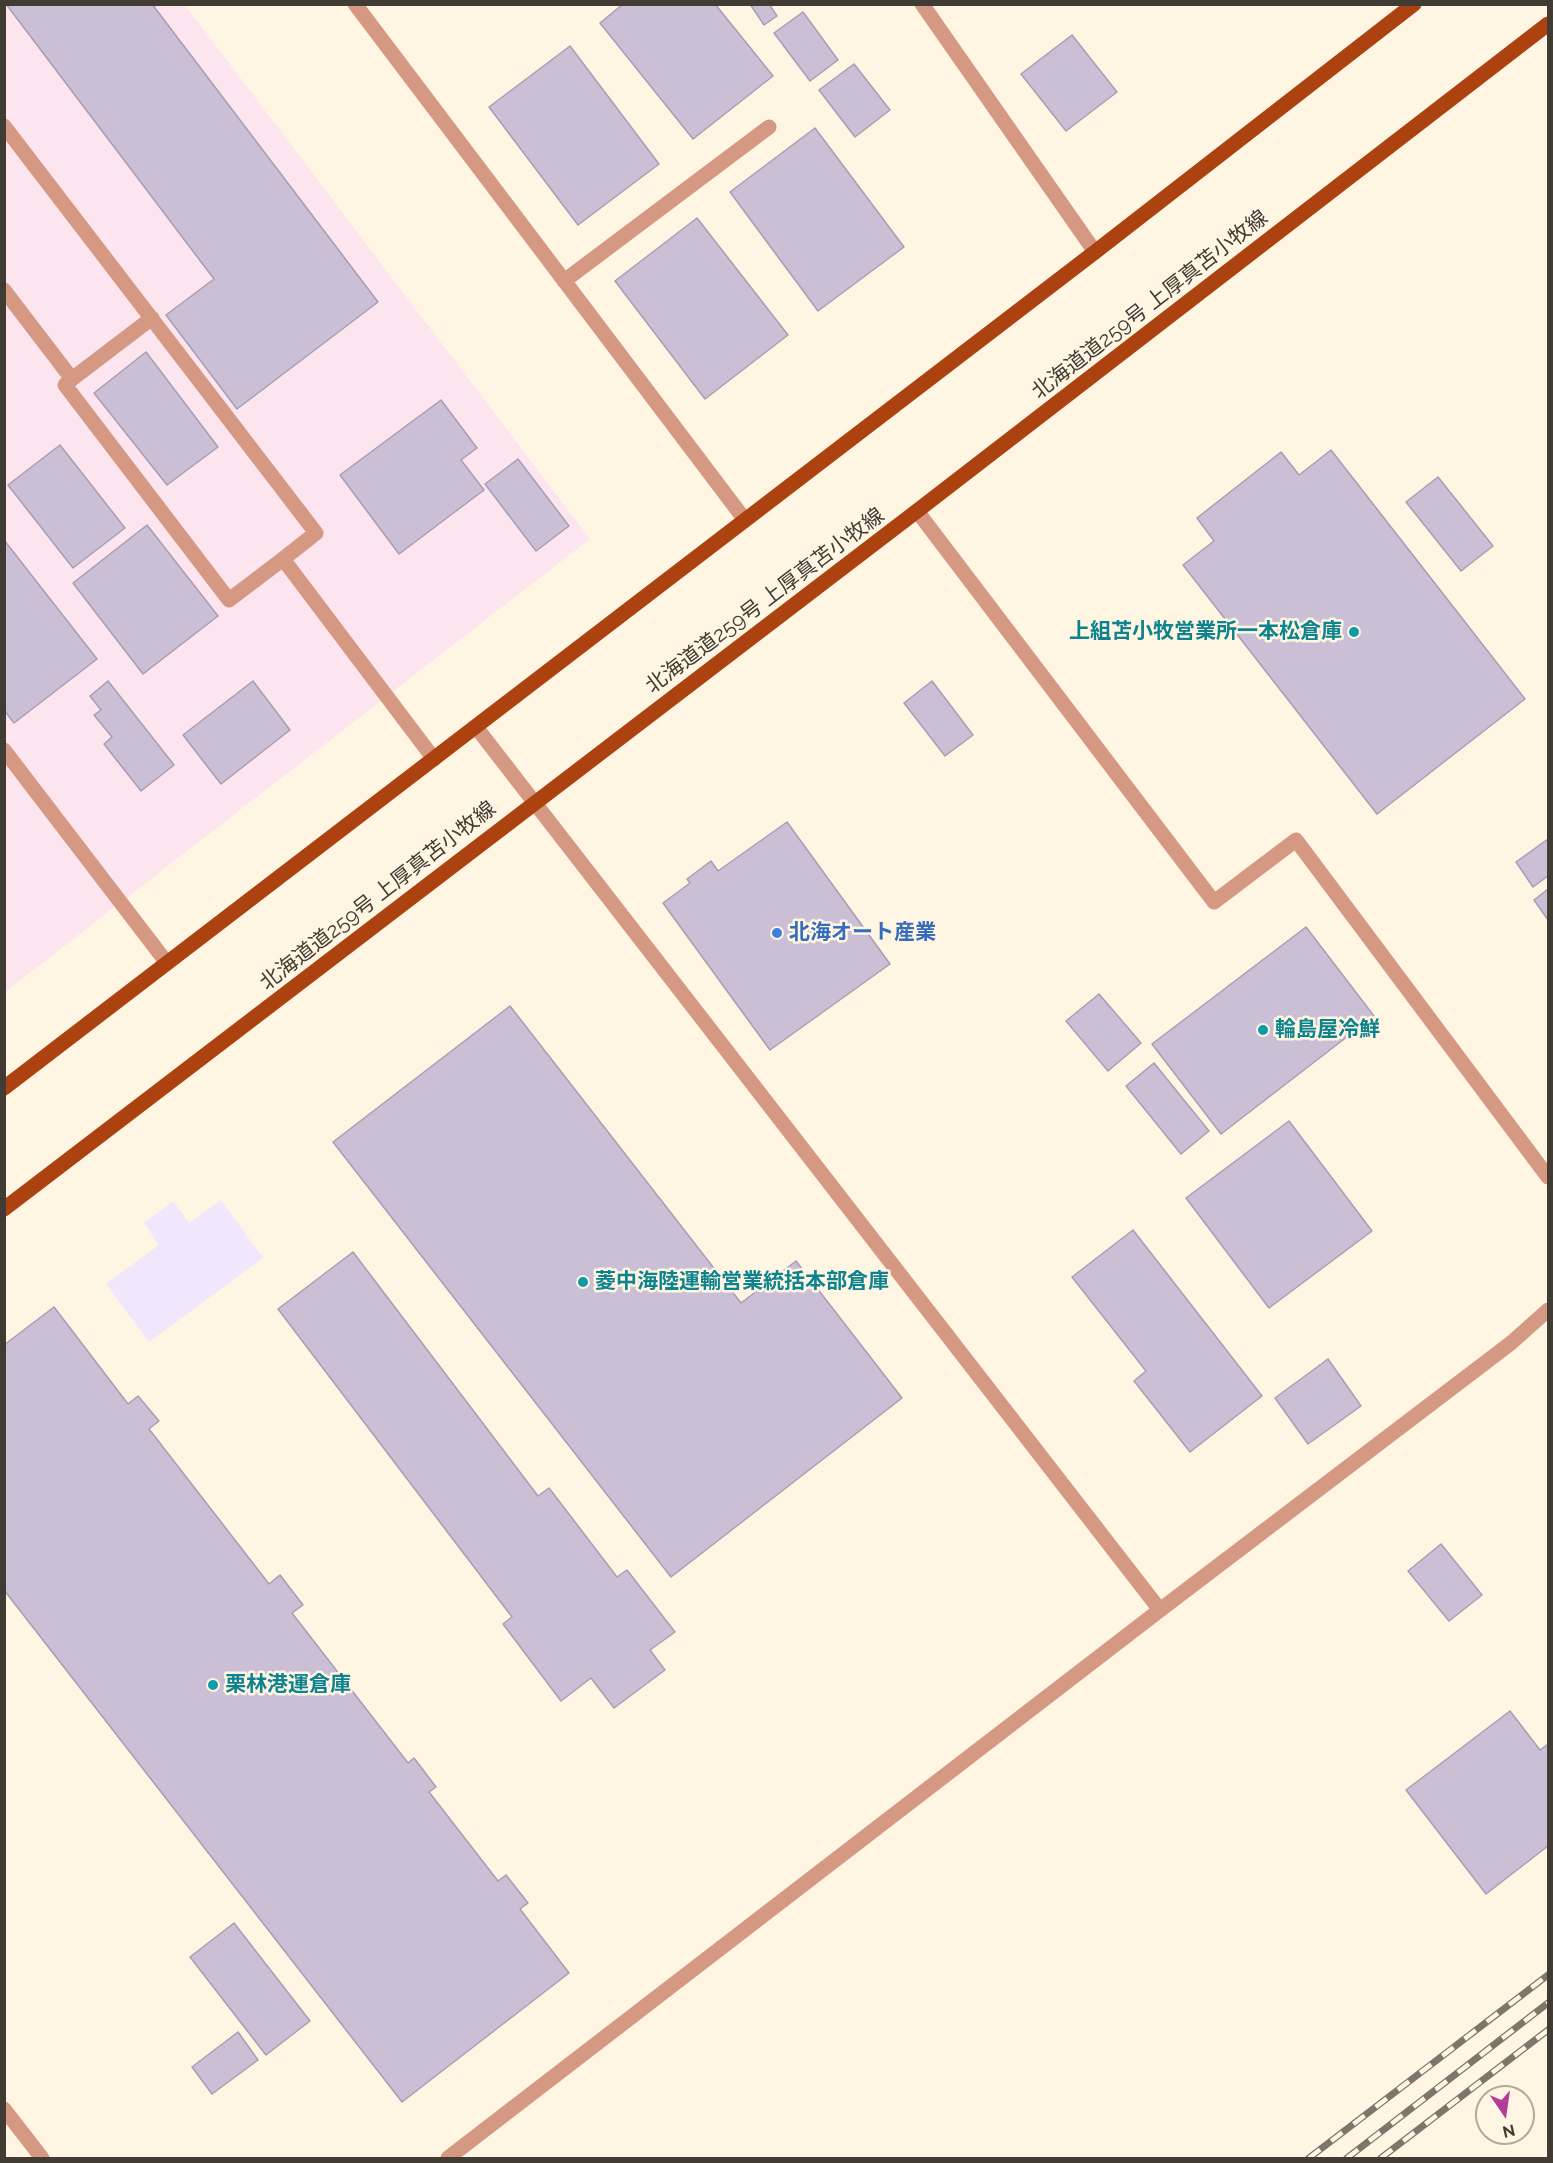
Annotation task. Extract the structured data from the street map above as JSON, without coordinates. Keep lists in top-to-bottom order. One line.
{"streets":{"main road":["北海道道259号 上厚真苫小牧線"]},"places":["上組苫小牧営業所一本松倉庫","北海オート産業","輪島屋冷鮮","菱中海陸運輸営業統括本部倉庫","栗林港運倉庫"],"north":"bottom"}
